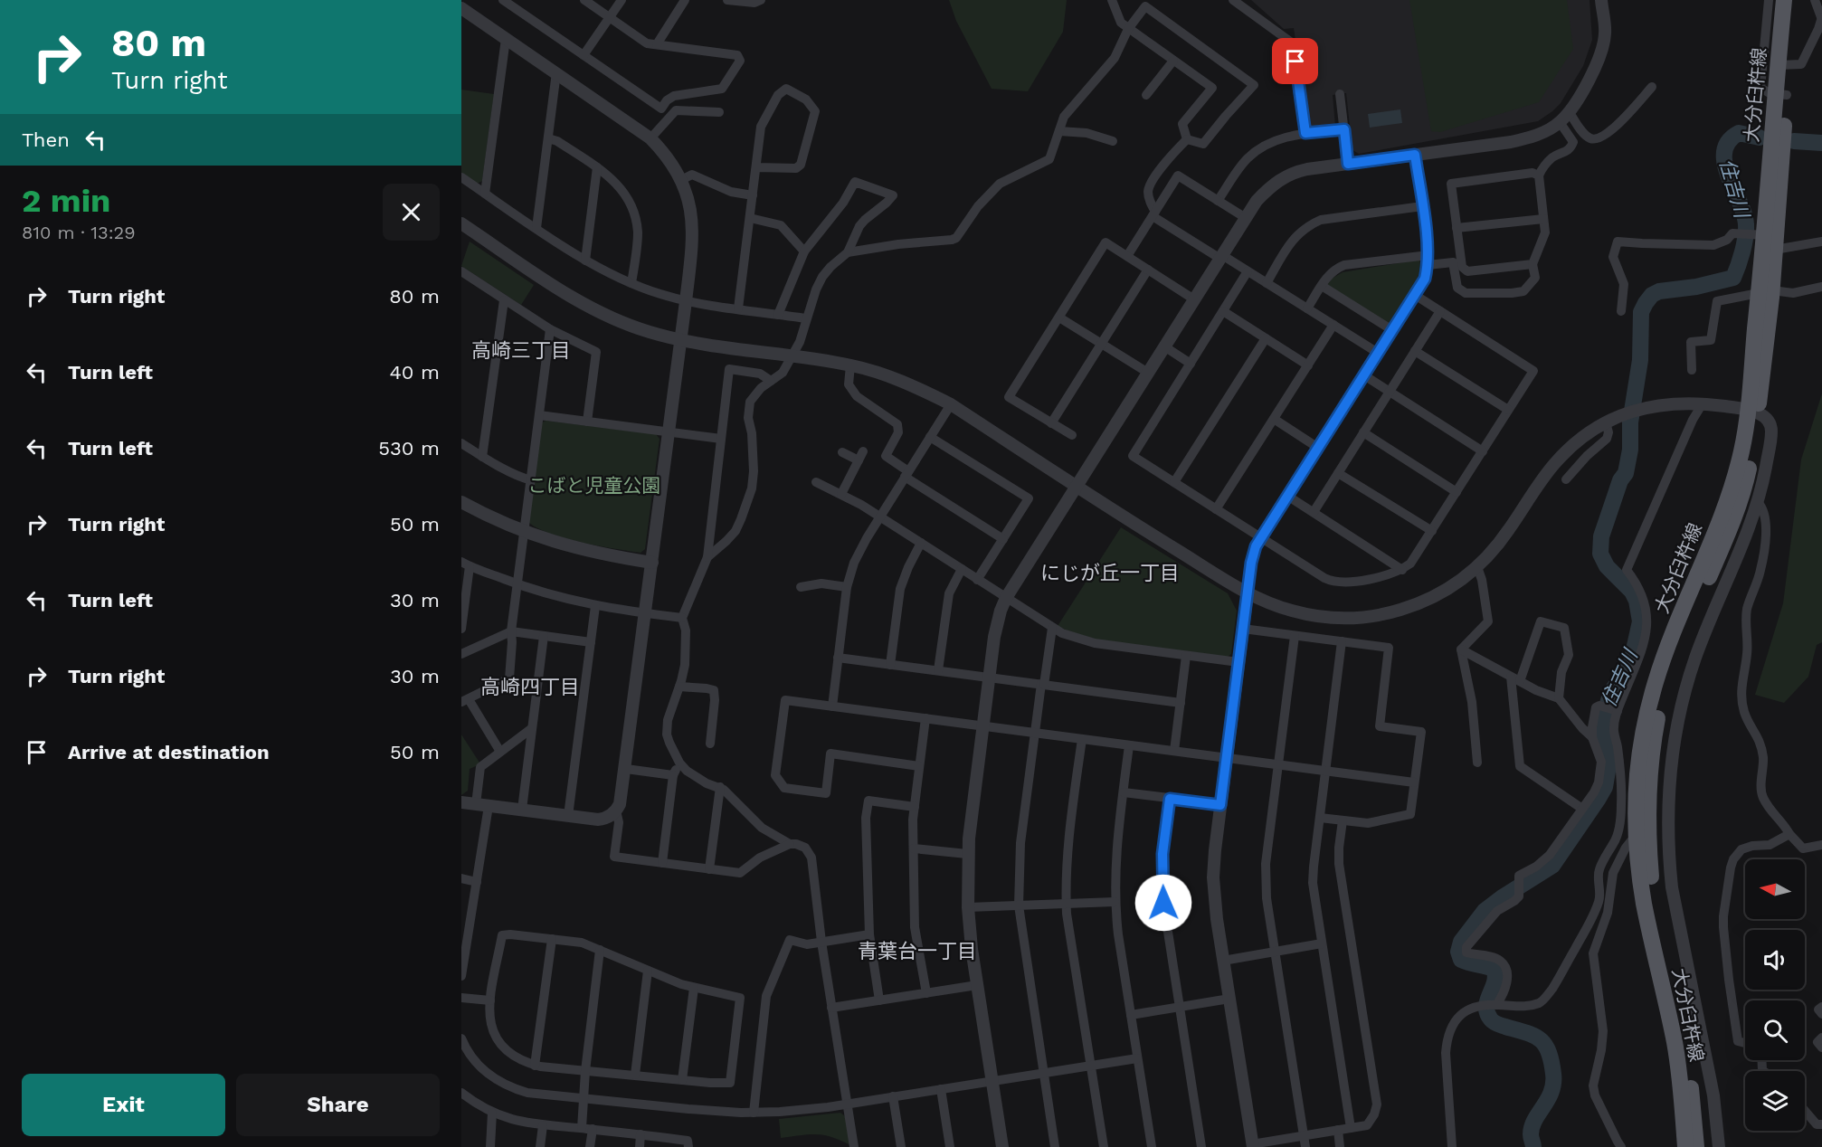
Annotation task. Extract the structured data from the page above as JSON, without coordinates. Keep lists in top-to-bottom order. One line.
{"streets":{"main road":["大分臼杵線"]},"districts":["高崎三丁目","にじが丘一丁目","高崎四丁目","青葉台一丁目"],"water":["住吉川"],"parks":["こばと児童公園"],"north":"left","page":{"turn":["80 m","Turn right"],"then":"Then","heading":["2 min","810 m · 13:29"],"list":[{"name":"Turn right","value":"80 m"},{"name":"Turn left","value":"40 m"},{"name":"Turn left","value":"530 m"},{"name":"Turn right","value":"50 m"},{"name":"Turn left","value":"30 m"},{"name":"Turn right","value":"30 m"},{"name":"Arrive at destination","value":"50 m"}],"buttons":["Exit","Share"]}}
